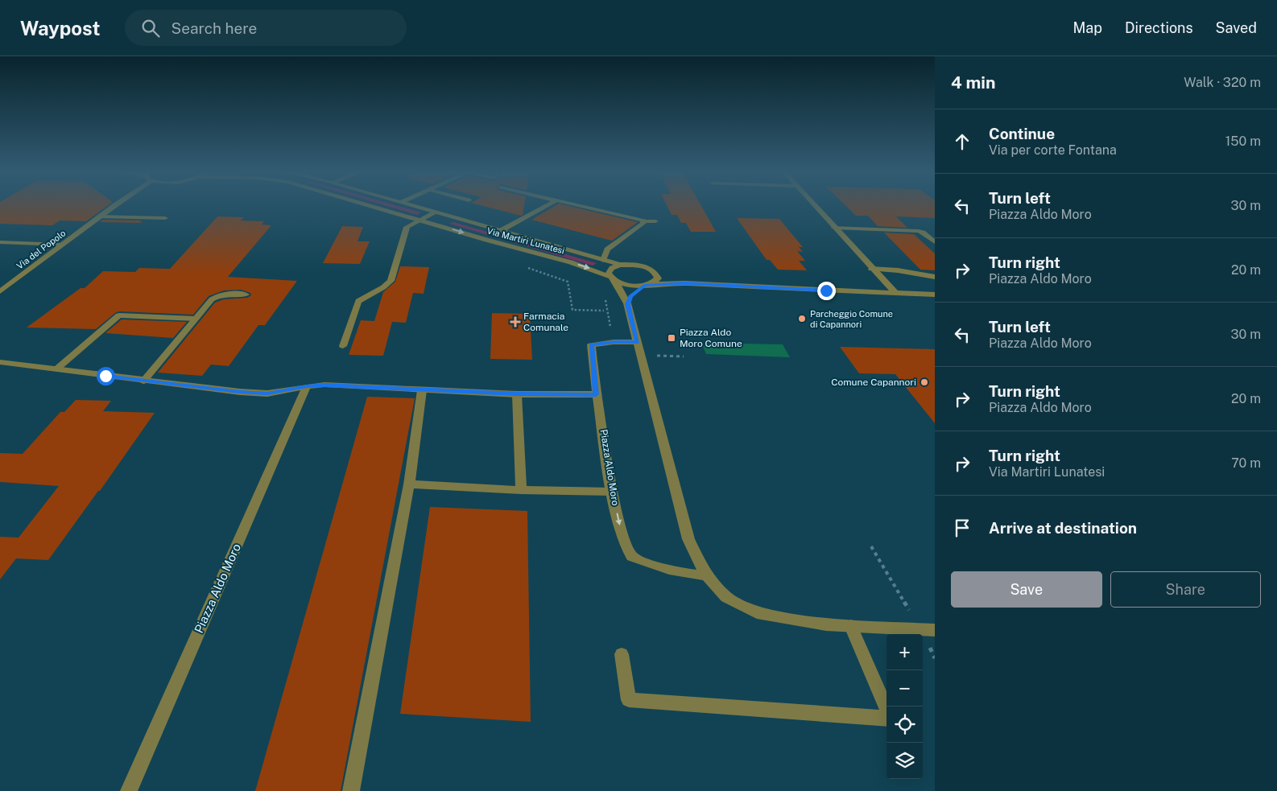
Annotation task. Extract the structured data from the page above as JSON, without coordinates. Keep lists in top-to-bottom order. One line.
{"streets":{"street":["Via Martiri Lunatesi","Via del Popolo","Piazza Aldo Moro"]},"places":{"other":["Parcheggio Comune di Capannori","Comune Capannori"],"health":["Farmacia Comunale"],"transit":["Piazza Aldo Moro Comune"]},"page":{"header":"Waypost","search":"Search here","nav":["Map","Directions","Saved"],"heading":["4 min","Walk · 320 m"],"list":[["Continue","Via per corte Fontana","150 m"],["Turn left","Piazza Aldo Moro","30 m"],["Turn right","Piazza Aldo Moro","20 m"],["Turn left","Piazza Aldo Moro","30 m"],["Turn right","Piazza Aldo Moro","20 m"],["Turn right","Via Martiri Lunatesi","70 m"],"Arrive at destination"],"buttons":["Save","Share"],"map_buttons":["+","−"]}}
